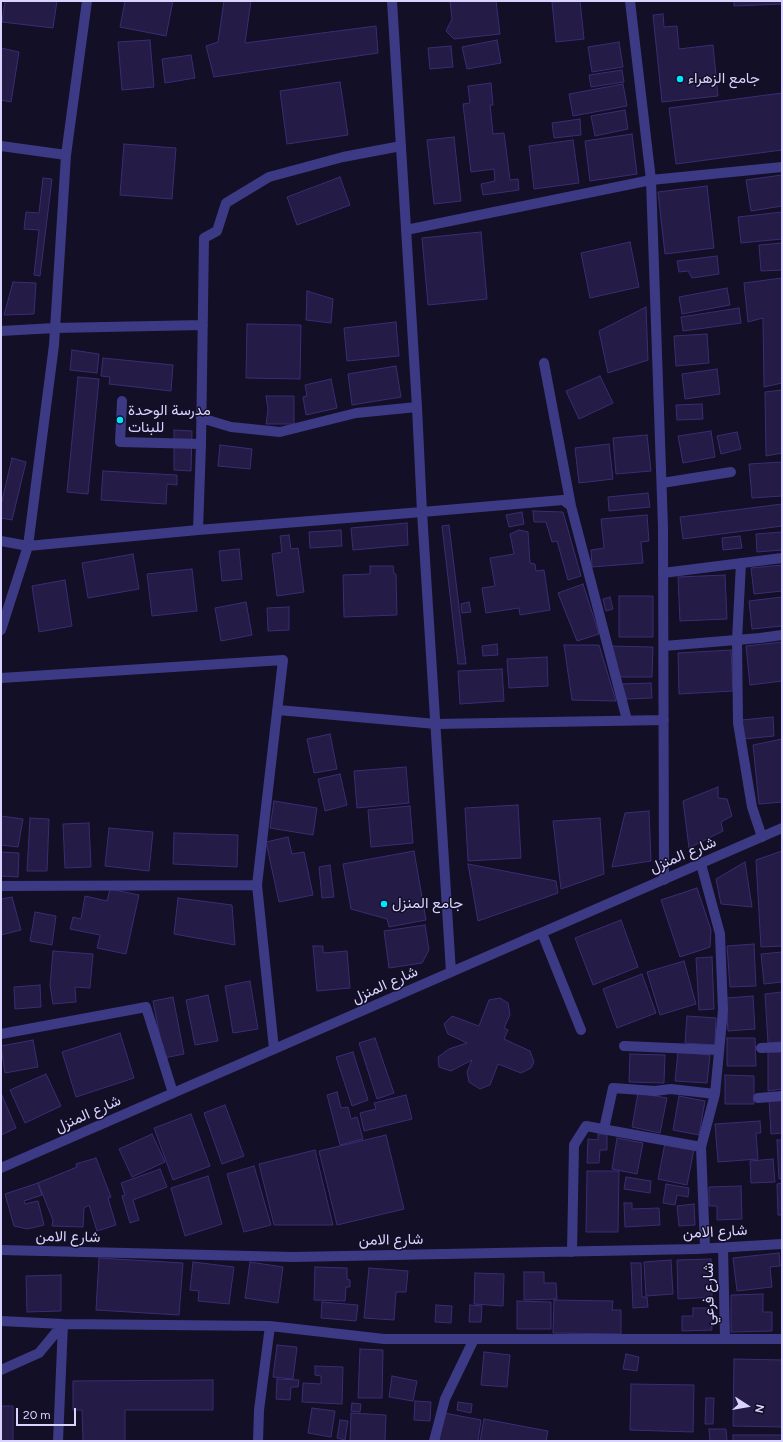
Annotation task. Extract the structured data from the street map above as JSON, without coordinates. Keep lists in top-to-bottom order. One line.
{"streets":{"street":["شارع المنزل","شارع الامن","شارع فرعي"]},"crossings":[["شارع الامن","شارع فرعي"]],"places":["جامع الزهراء","مدرسة الوحدة للبنات","جامع المنزل"],"scale_bar":"20 m","north":"right"}
